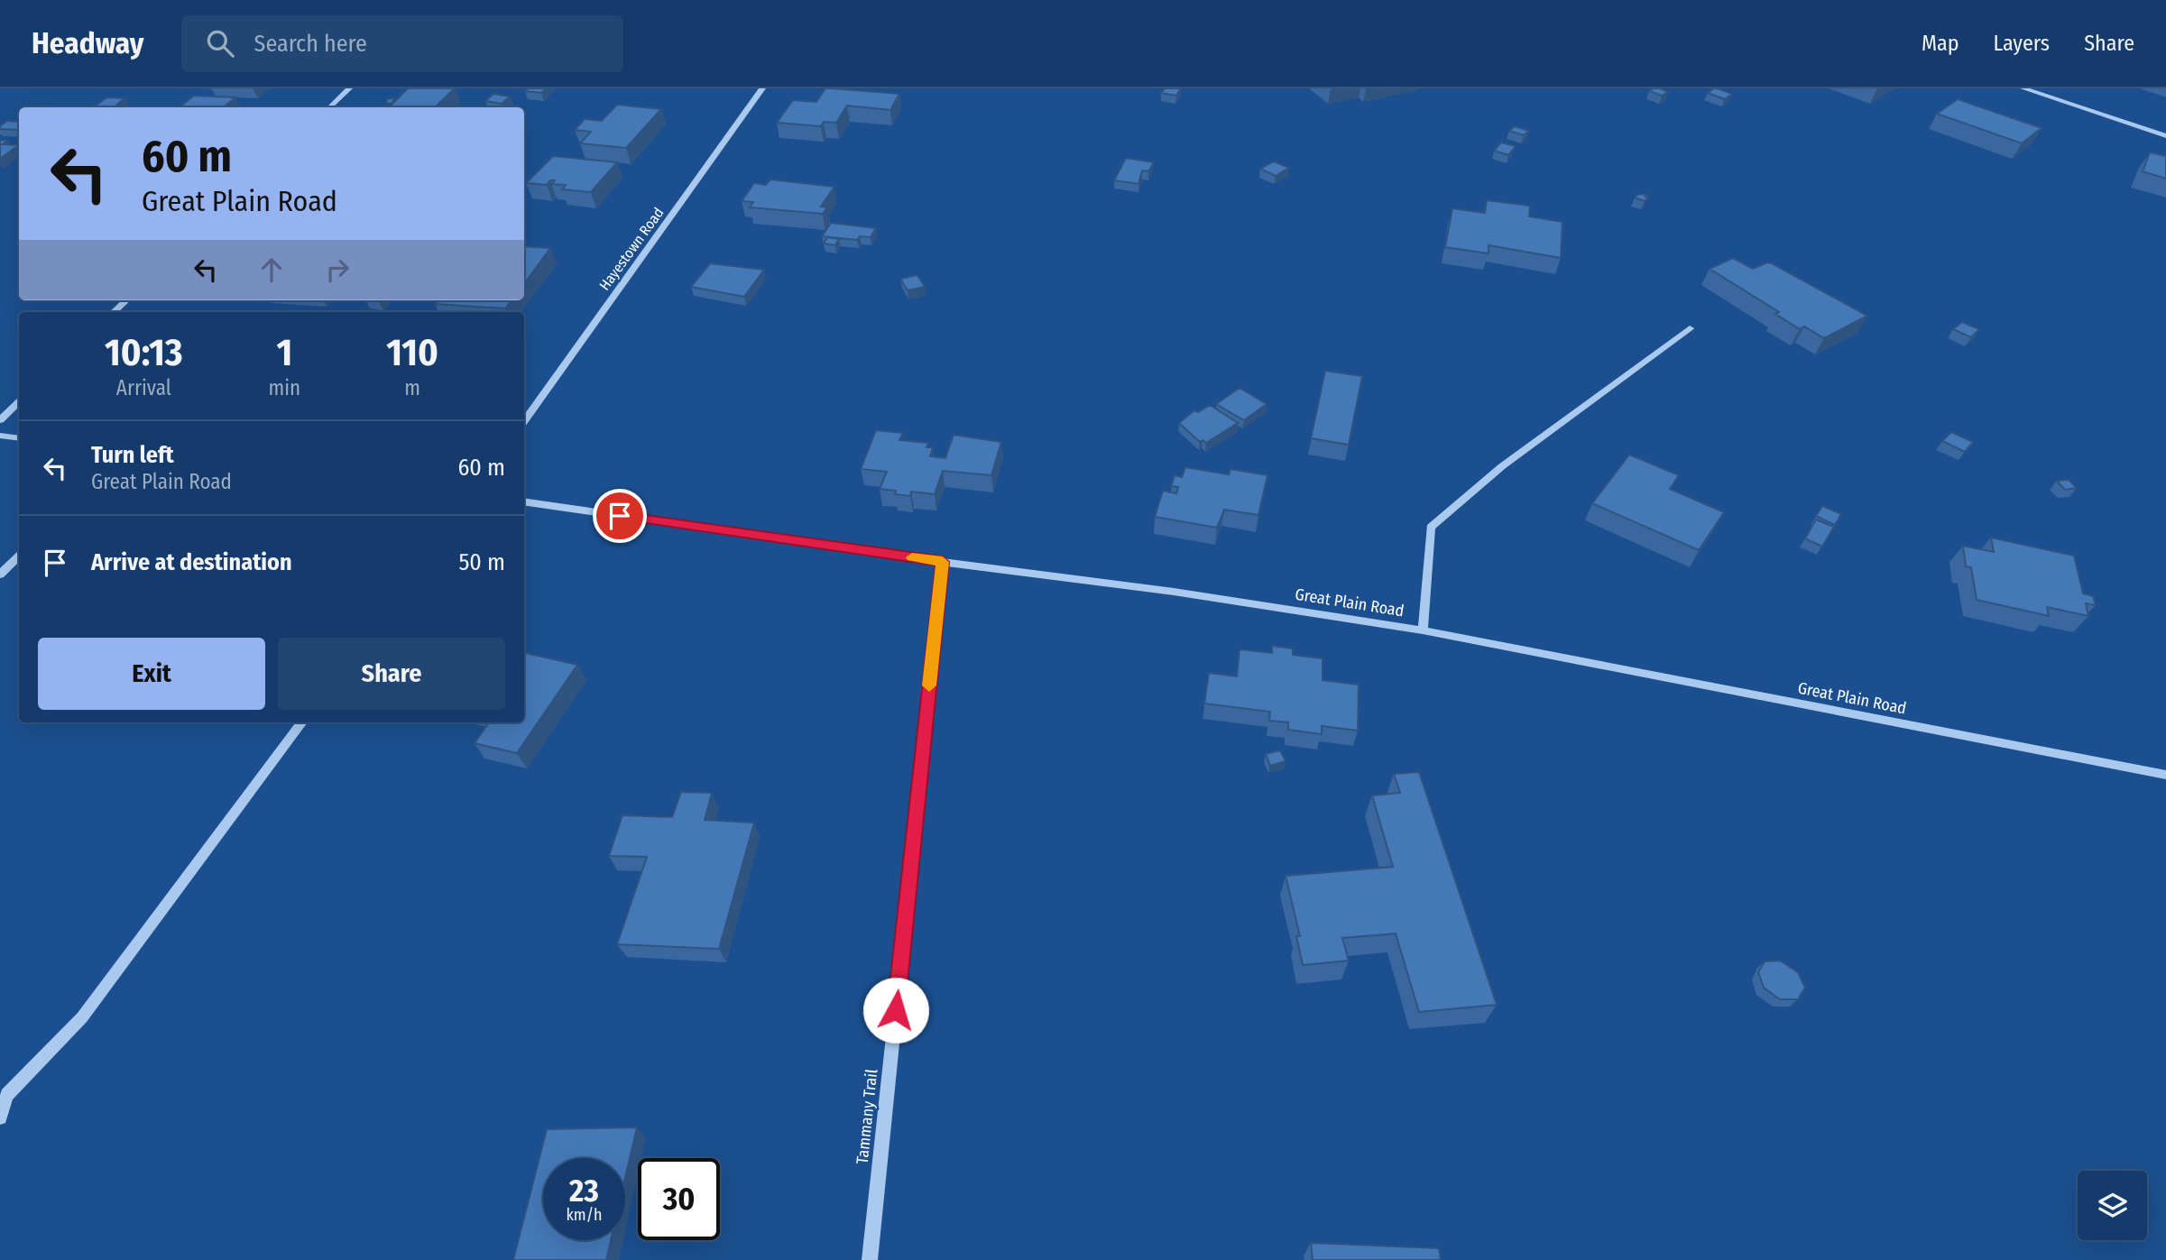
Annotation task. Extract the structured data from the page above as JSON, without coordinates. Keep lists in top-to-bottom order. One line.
{"streets":{"street":["Hayestown Road","Great Plain Road","Tammany Trail"]},"crossings":[["Great Plain Road","Tammany Trail"]],"page":{"header":"Headway","search":"Search here","nav":["Map","Layers","Share"],"turn":["60 m","Great Plain Road"],"eta":["10:13","Arrival","1","min","110","m"],"list":[{"name":"Turn left","note":"Great Plain Road","value":"60 m"},{"name":"Arrive at destination","value":"50 m"}],"buttons":["Exit","Share"],"speed":"23 km/h","limit":"30"}}
